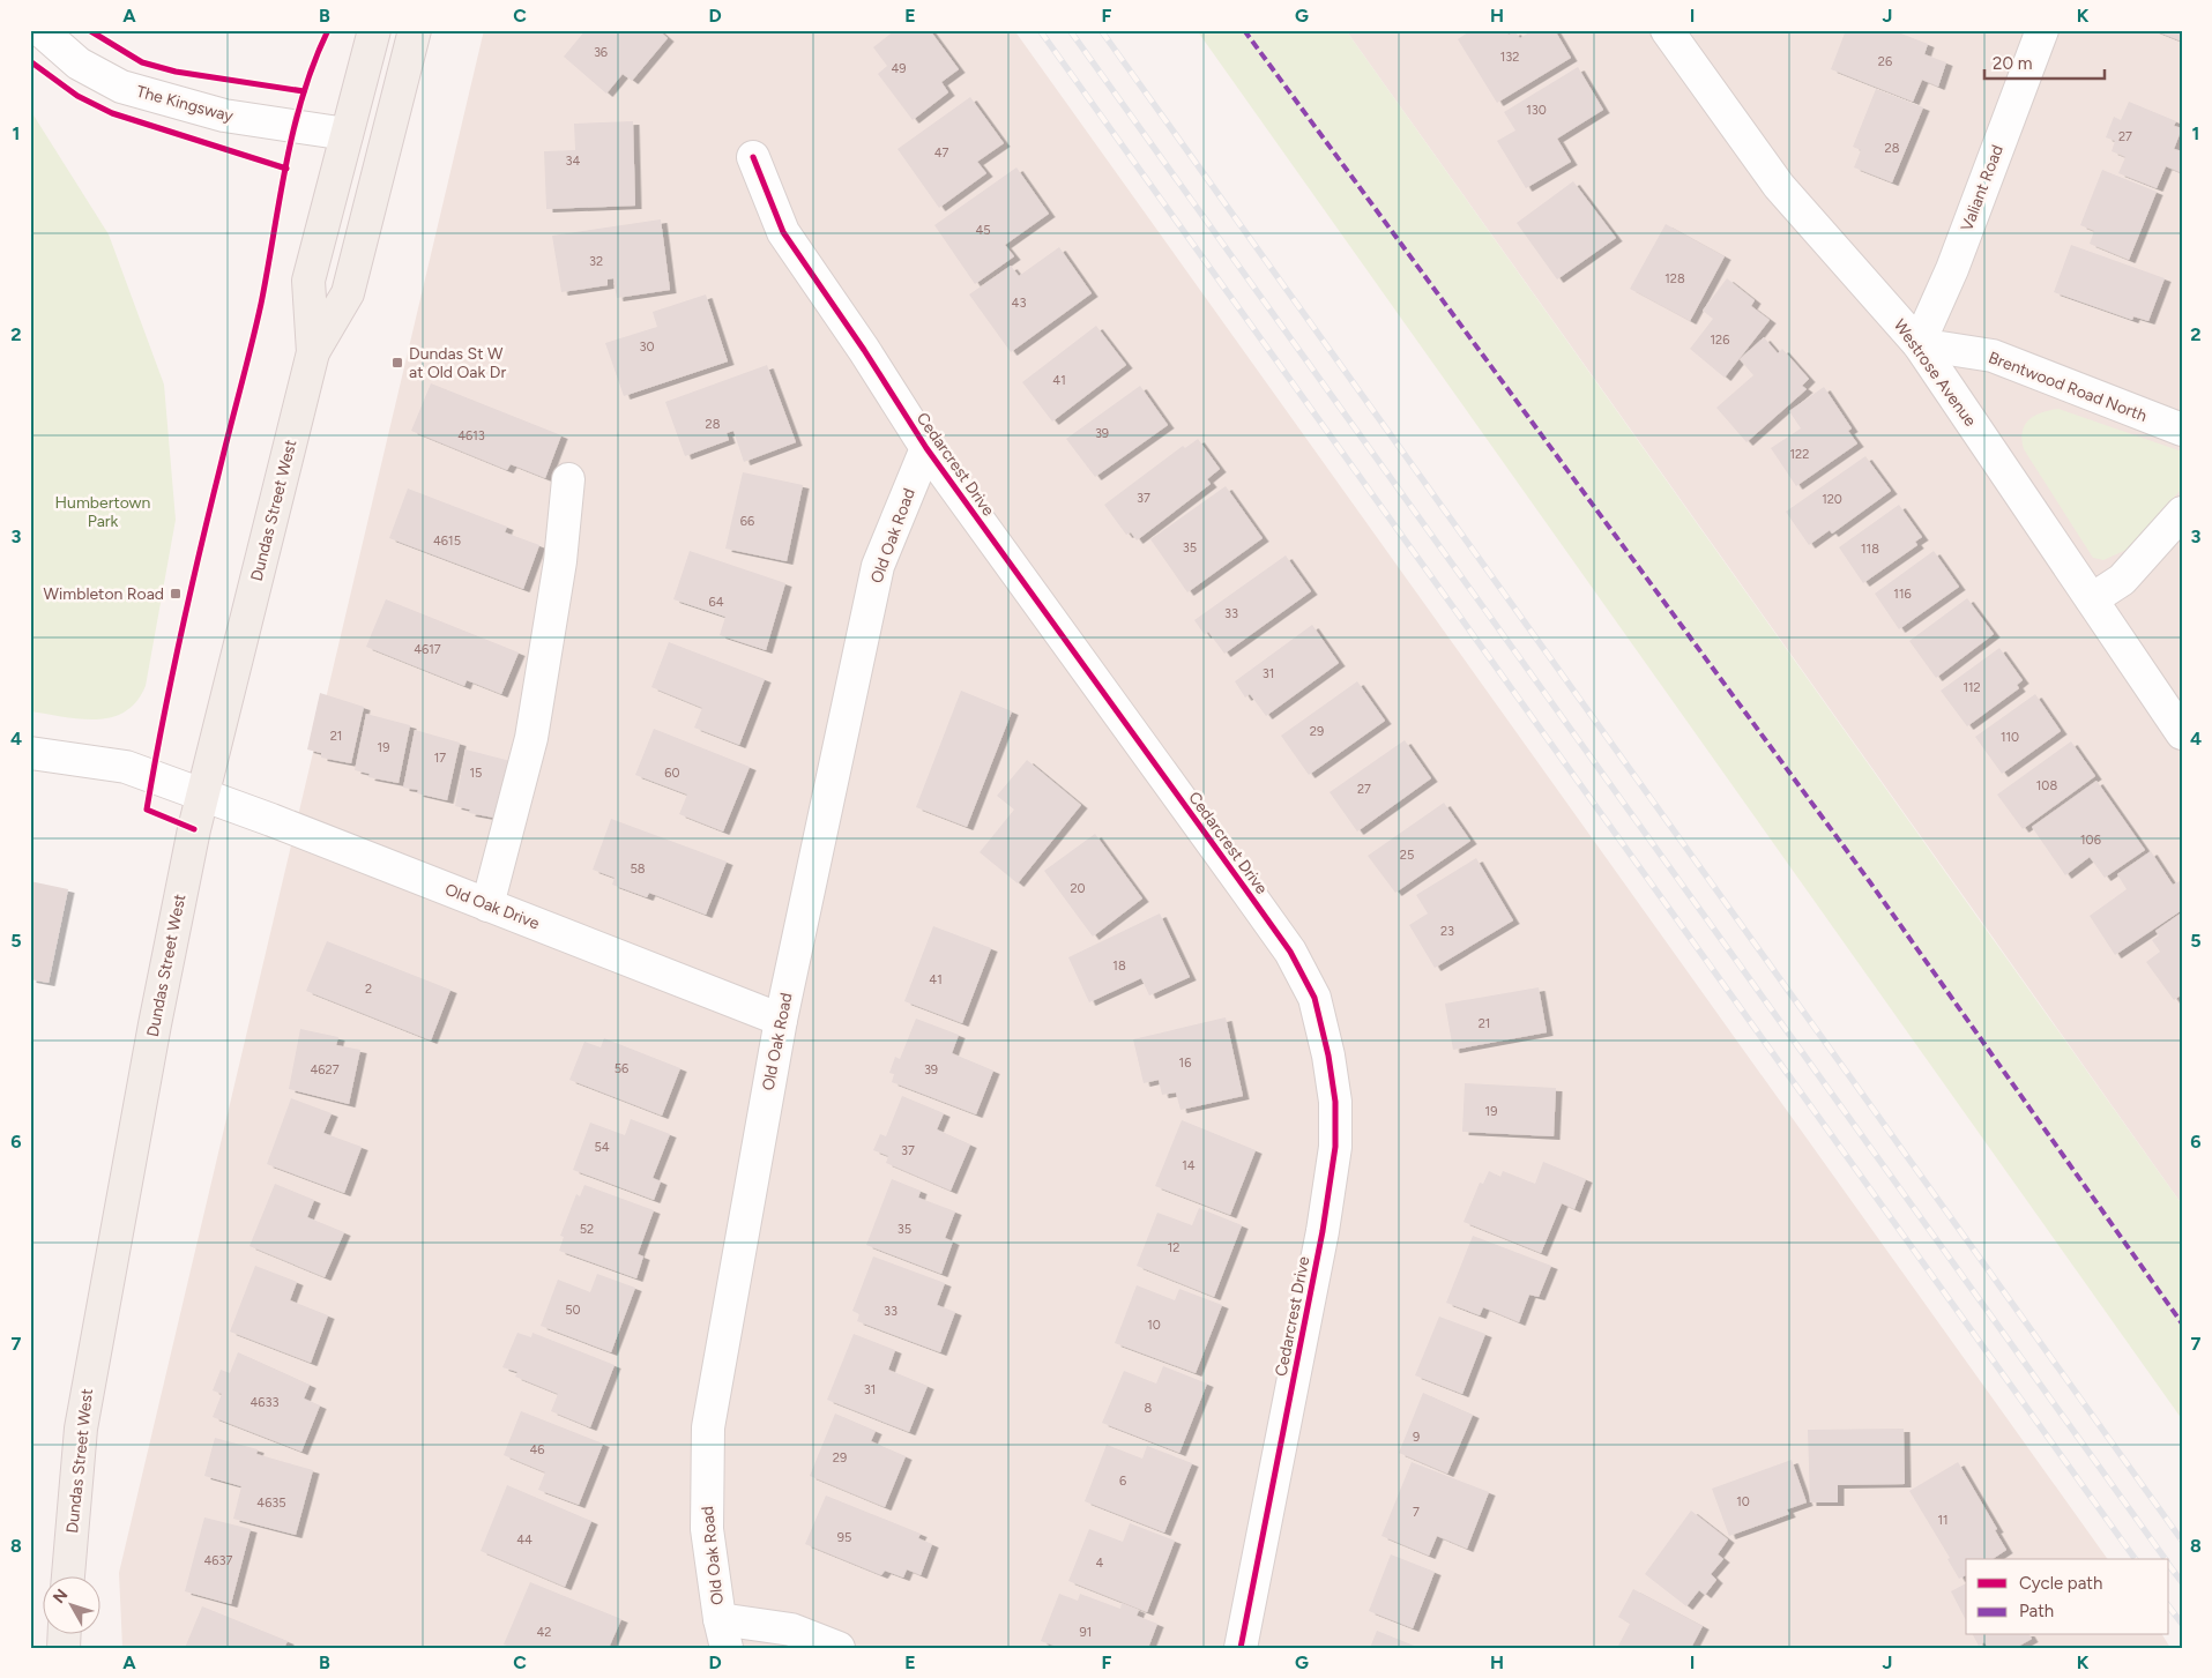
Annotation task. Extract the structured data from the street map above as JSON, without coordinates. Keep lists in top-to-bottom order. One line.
{"streets":{"main road":["Dundas Street West"],"street":["The Kingsway","Valiant Road","Westrose Avenue","Brentwood Road North","Cedarcrest Drive","Old Oak Road","Old Oak Drive"]},"crossings":[["The Kingsway","Dundas Street West"],["Valiant Road","Westrose Avenue"],["Valiant Road","Brentwood Road North"],["Westrose Avenue","Brentwood Road North"],["Cedarcrest Drive","Old Oak Road"],["Dundas Street West","Old Oak Drive"],["Old Oak Road","Old Oak Drive"]],"parks":["Humbertown Park"],"places":{"transit":["Dundas St W at Old Oak Dr","Wimbleton Road"]},"house_numbers":["36","132","26","49","130","27","28","47","34","45","32","128","43","126","30","41","28","39","4613","122","37","120","66","4615","35","118","116","64","33","4617","31","112","29","21","110","19","17","15","60","108","27","106","25","58","20","23","18","41","2","21","16","56","4627","39","19","54","37","14","52","35","12","50","33","10","31","4633","8","9","46","29","6","10","4635","7","11","95","44","4637","4","42","91"],"legend":["Cycle path","Path"],"scale_bar":"20 m","north":"top left","grid":{"columns":["A","B","C","D","E","F","G","H","I","J","K"],"rows":["1","2","3","4","5","6","7","8"]}}
